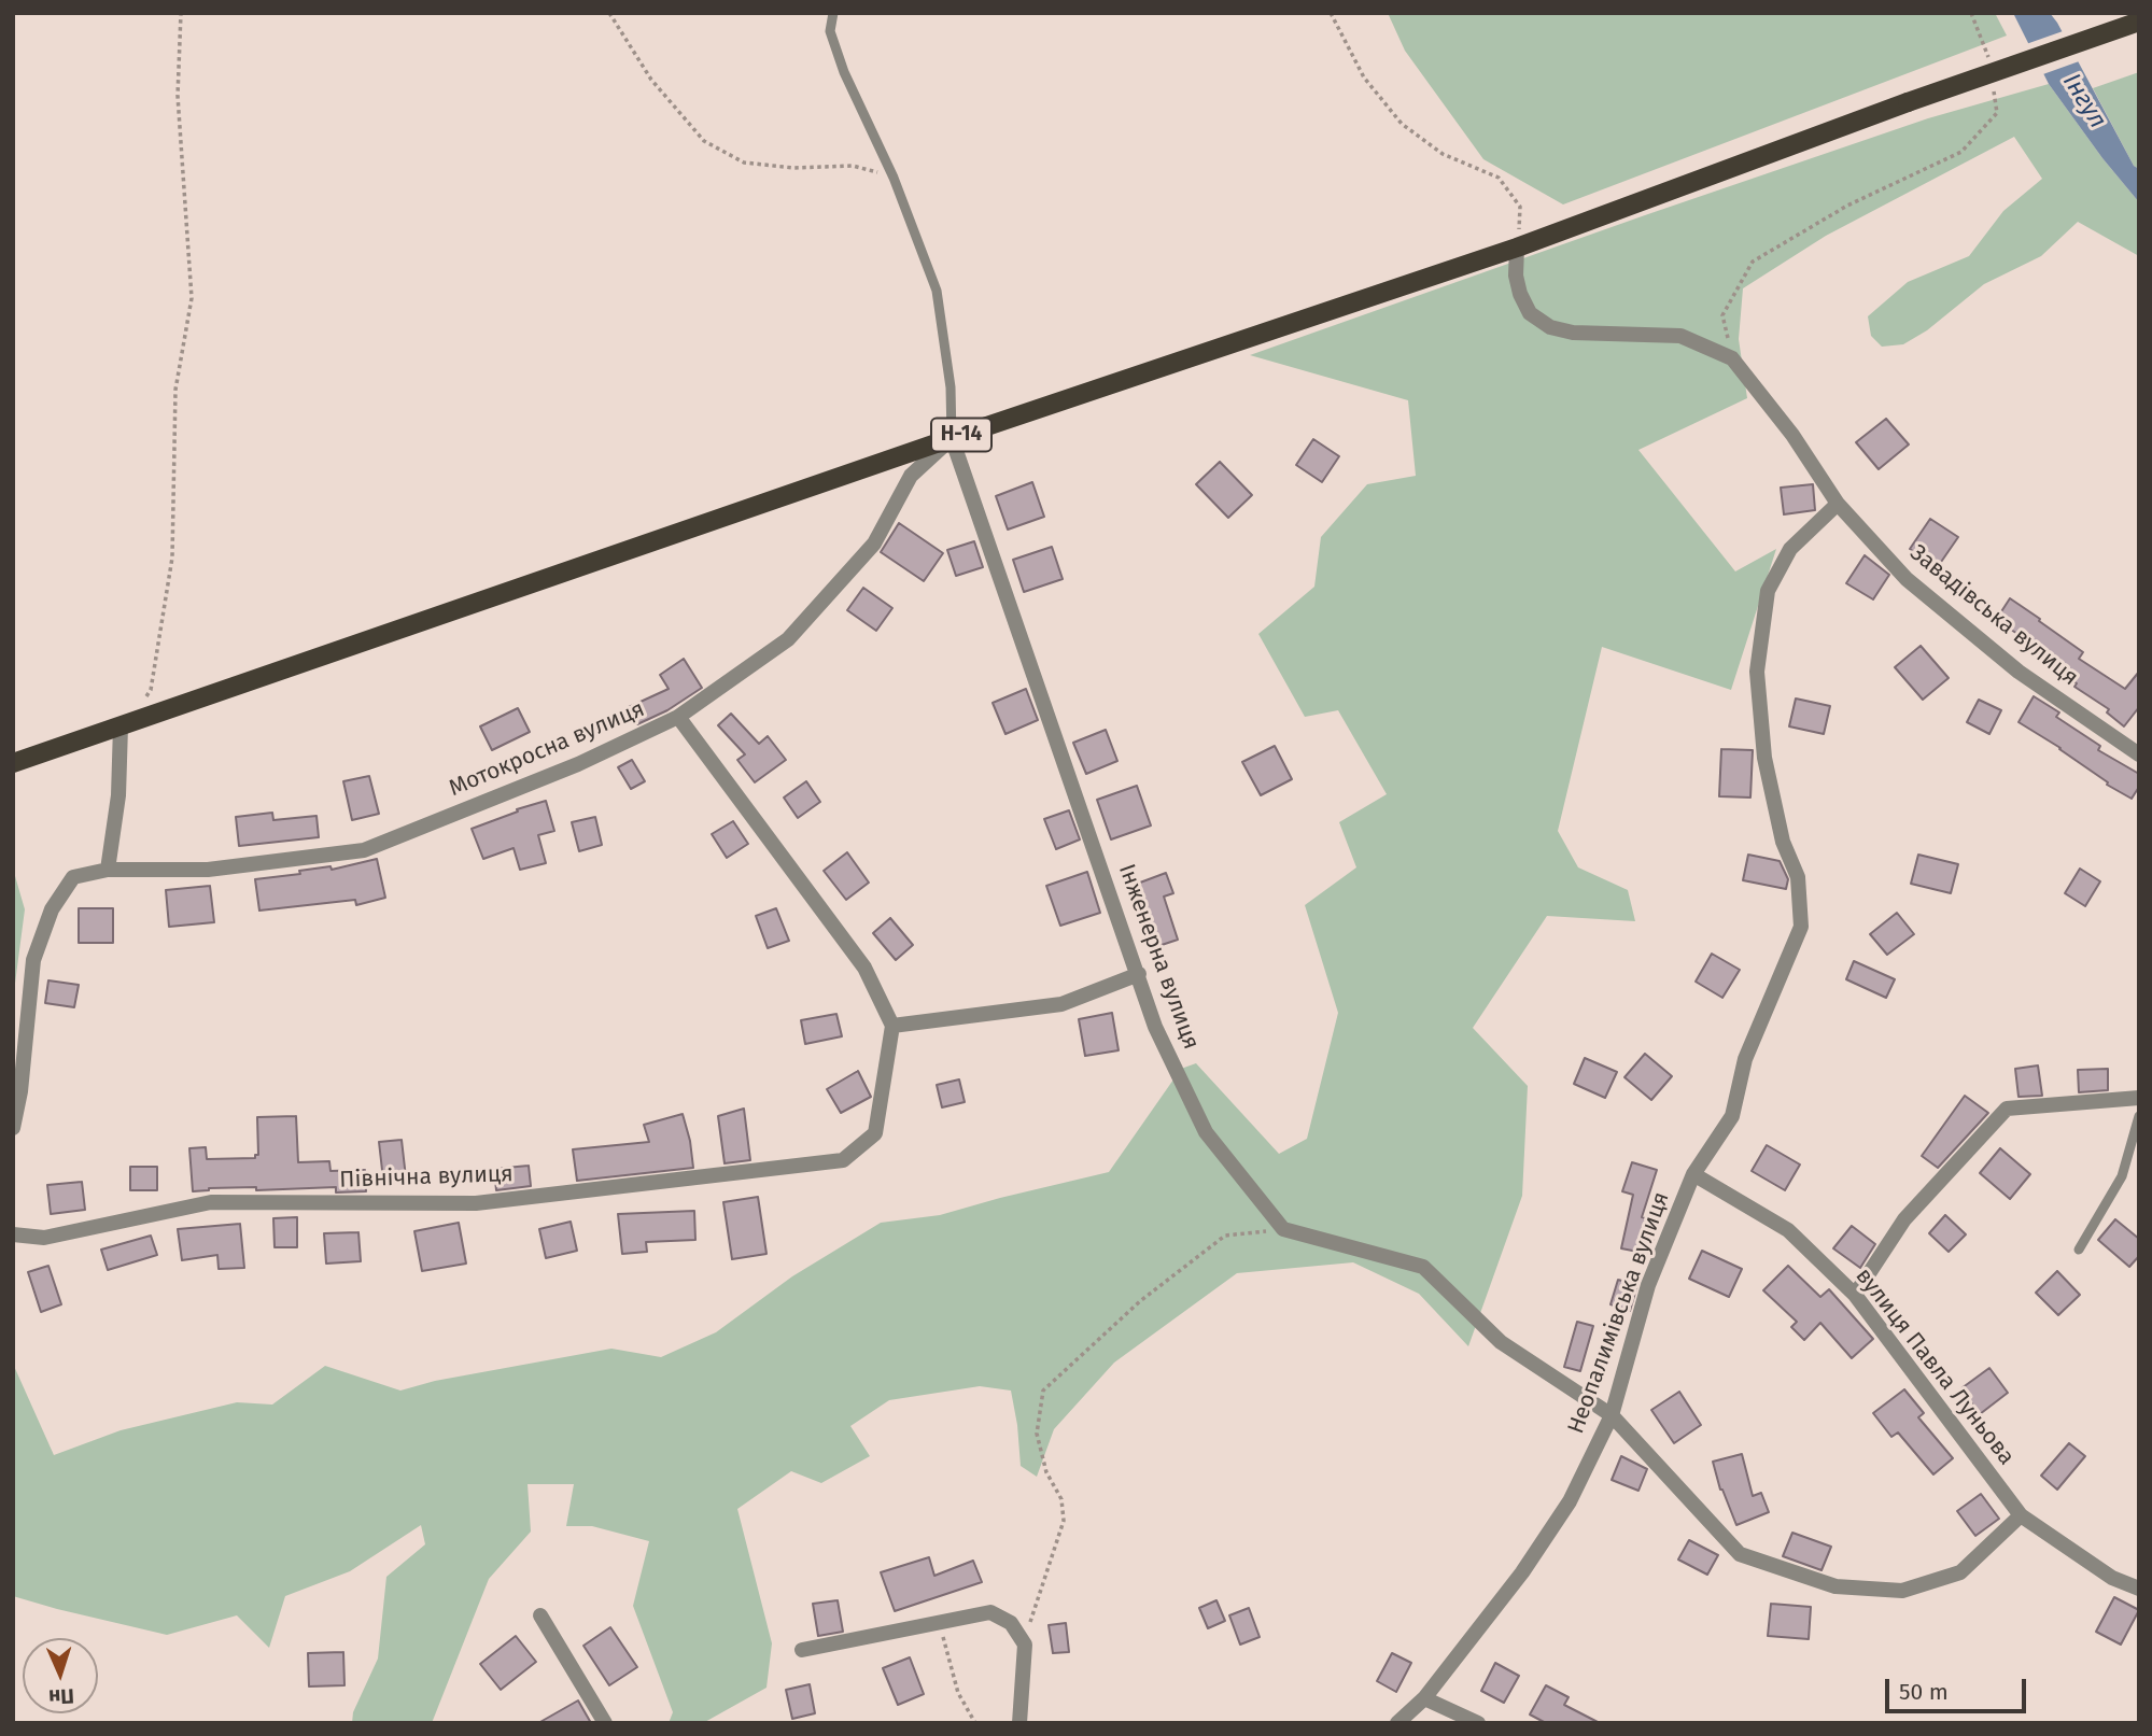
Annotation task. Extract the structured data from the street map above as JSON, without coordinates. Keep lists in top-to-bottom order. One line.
{"streets":{"main road":["Н-14"],"street":["Завадівська вулиця","Мотокросна вулиця","Інженерна вулиця","Північна вулиця","Неопалимівська вулиця","вулиця Павла Луньова"]},"crossings":[["Н-14","Завадівська вулиця"],["Н-14","Інженерна вулиця"],["Завадівська вулиця","Неопалимівська вулиця"],["Мотокросна вулиця","Північна вулиця"],["Неопалимівська вулиця","вулиця Павла Луньова"]],"water":["Інгул"],"scale_bar":"50 m","north":"bottom"}
